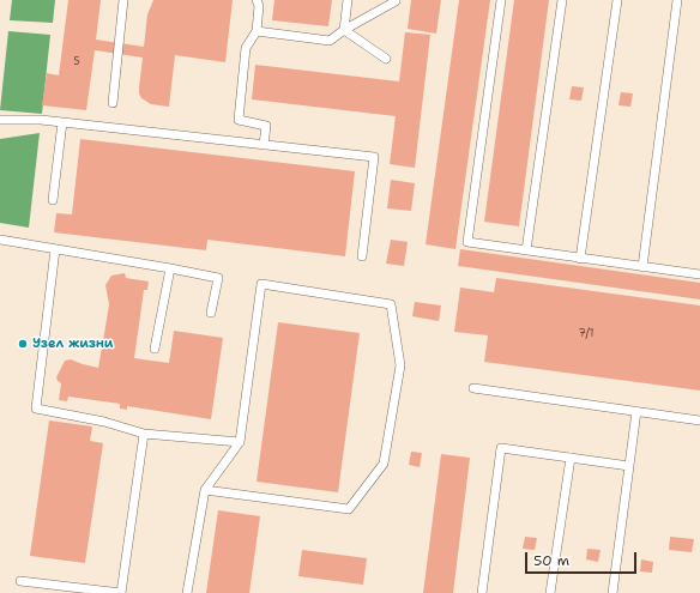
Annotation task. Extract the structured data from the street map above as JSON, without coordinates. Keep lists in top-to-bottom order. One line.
{"places":["Узел жизни"],"house_numbers":["5","7/1"],"scale_bar":"50 m"}
